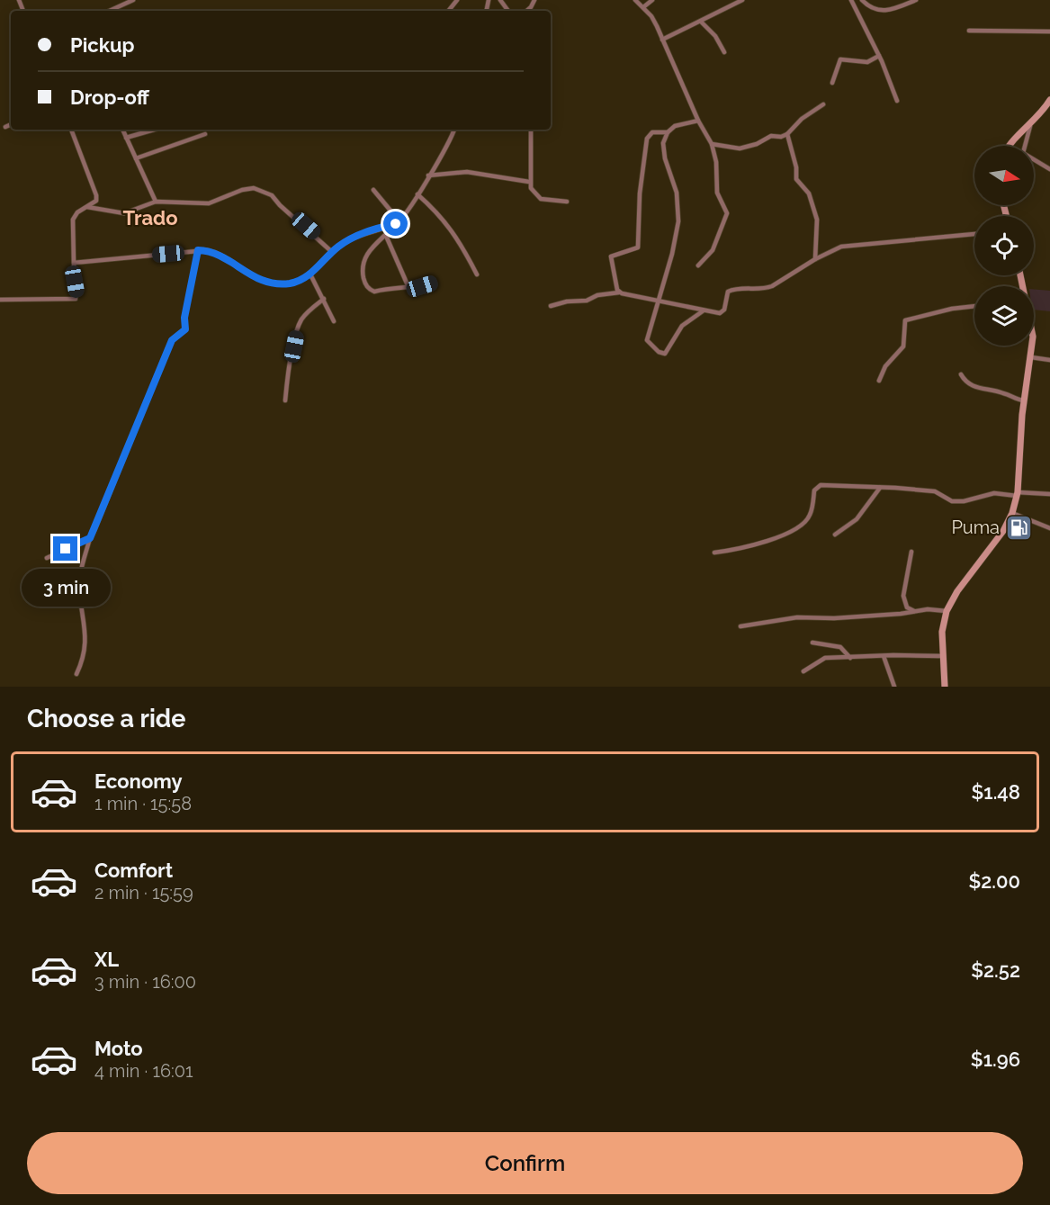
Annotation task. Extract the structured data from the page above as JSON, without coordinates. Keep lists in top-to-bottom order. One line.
{"districts":["Trado"],"places":{"fuel station":["Puma"]},"north":"right","page":{"banner":["Pickup","Drop-off"],"bubble":"3 min","heading":"Choose a ride","list":[{"name":"Economy","note":"1 min · 15:58","value":"$1.48"},{"name":"Comfort","note":"2 min · 15:59","value":"$2.00"},{"name":"XL","note":"3 min · 16:00","value":"$2.52"},{"name":"Moto","note":"4 min · 16:01","value":"$1.96"}],"buttons":"Confirm"}}
